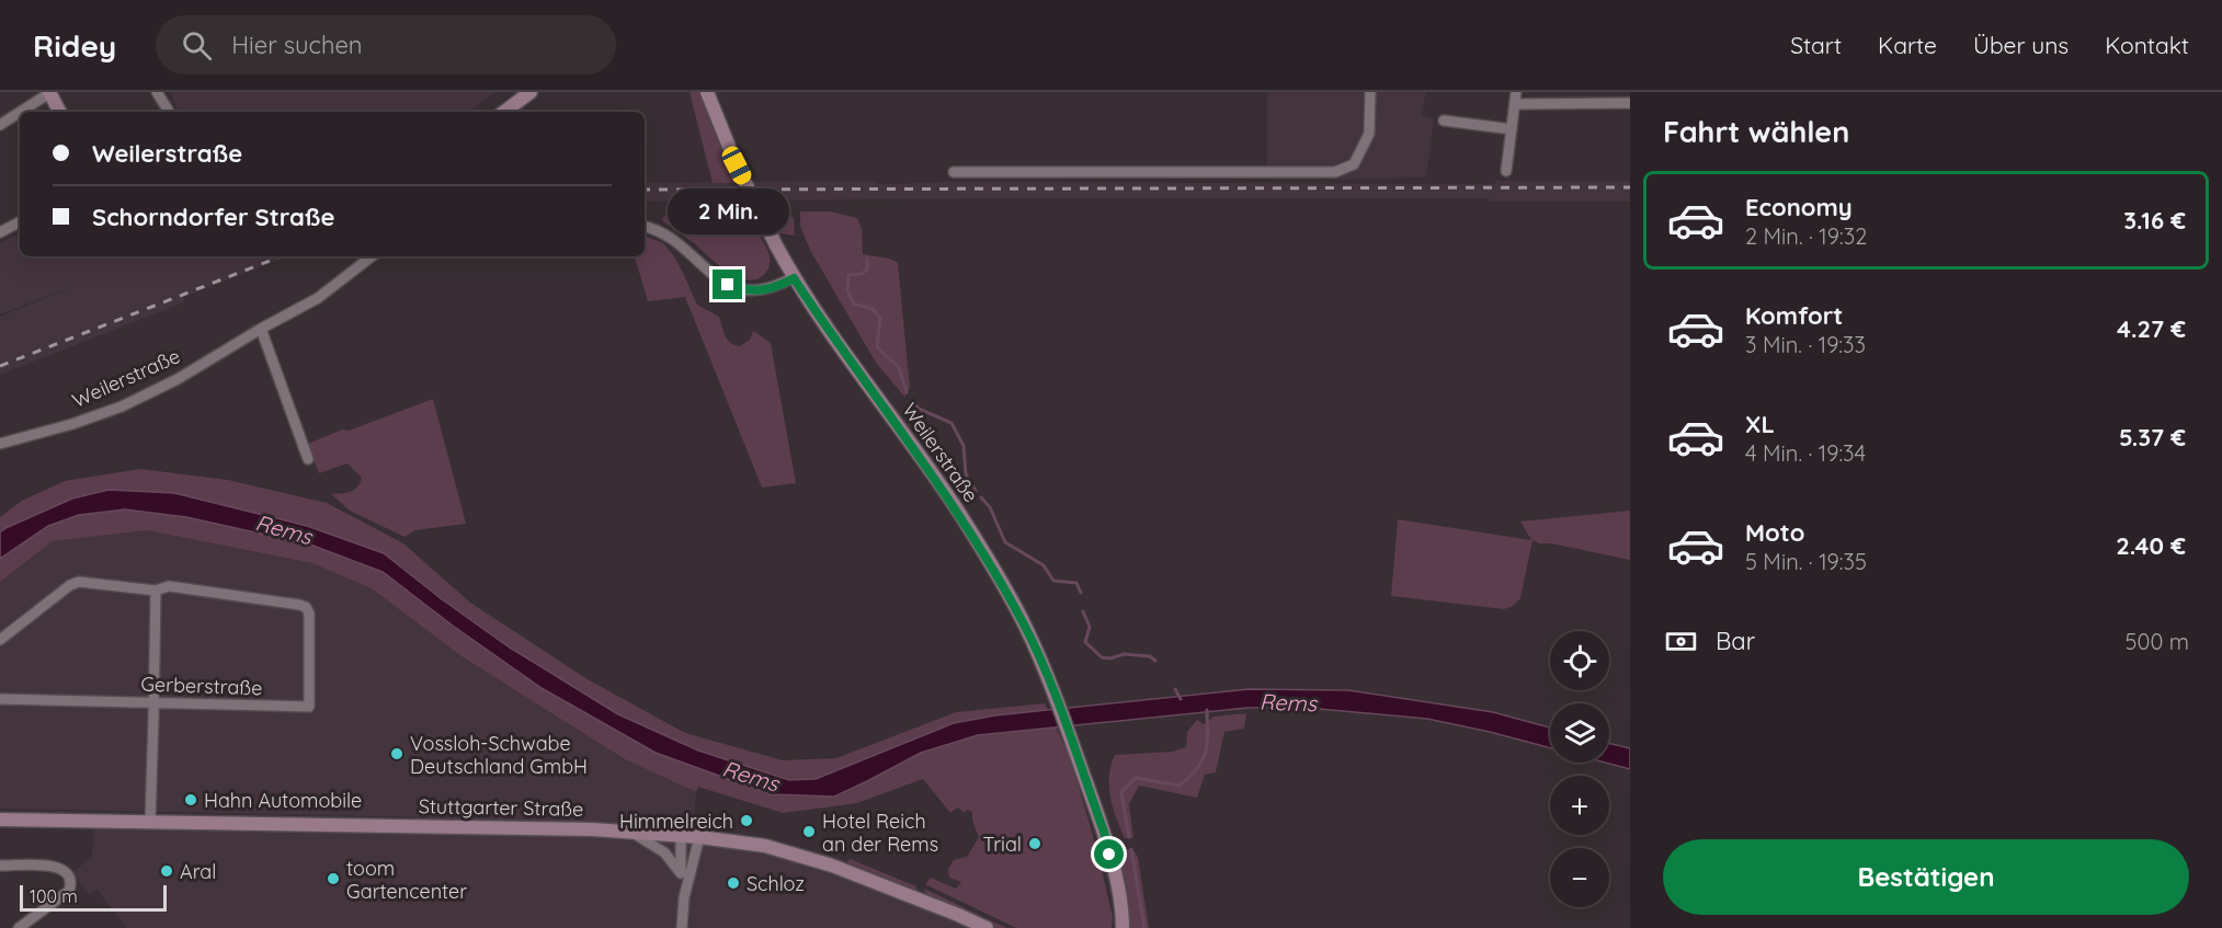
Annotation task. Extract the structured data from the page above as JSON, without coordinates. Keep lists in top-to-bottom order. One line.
{"streets":{"street":["Weilerstraße","Gerberstraße","Stuttgarter Straße"]},"water":["Rems"],"places":["Vossloh-Schwabe Deutschland GmbH","Hahn Automobile","Himmelreich","Hotel Reich an der Rems","Trial","Aral","toom Gartencenter","Schloz"],"scale_bar":"100 m","page":{"header":"Ridey","search":"Hier suchen","nav":["Start","Karte","Über uns","Kontakt"],"heading":"Fahrt wählen","banner":["Weilerstraße","Schorndorfer Straße"],"list":[{"name":"Economy","note":"2 Min. · 19:32","value":"3.16 €"},{"name":"Komfort","note":"3 Min. · 19:33","value":"4.27 €"},{"name":"XL","note":"4 Min. · 19:34","value":"5.37 €"},{"name":"Moto","note":"5 Min. · 19:35","value":"2.40 €"}],"bubble":"2 Min.","pay":["Bar","500 m"],"map_buttons":["+","−"],"buttons":"Bestätigen","scale":"100 m"}}
